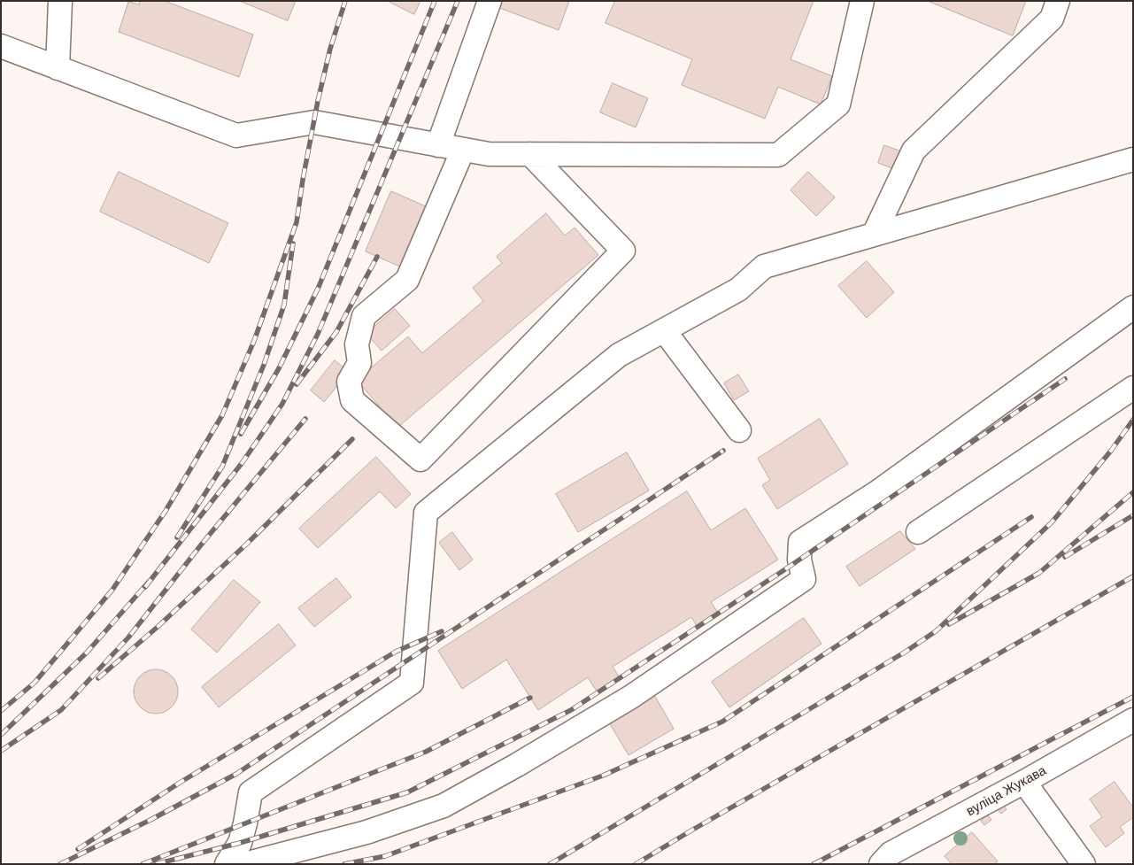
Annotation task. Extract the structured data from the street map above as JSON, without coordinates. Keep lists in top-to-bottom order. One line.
{"streets":{"street":["вуліца Жукава"]}}
